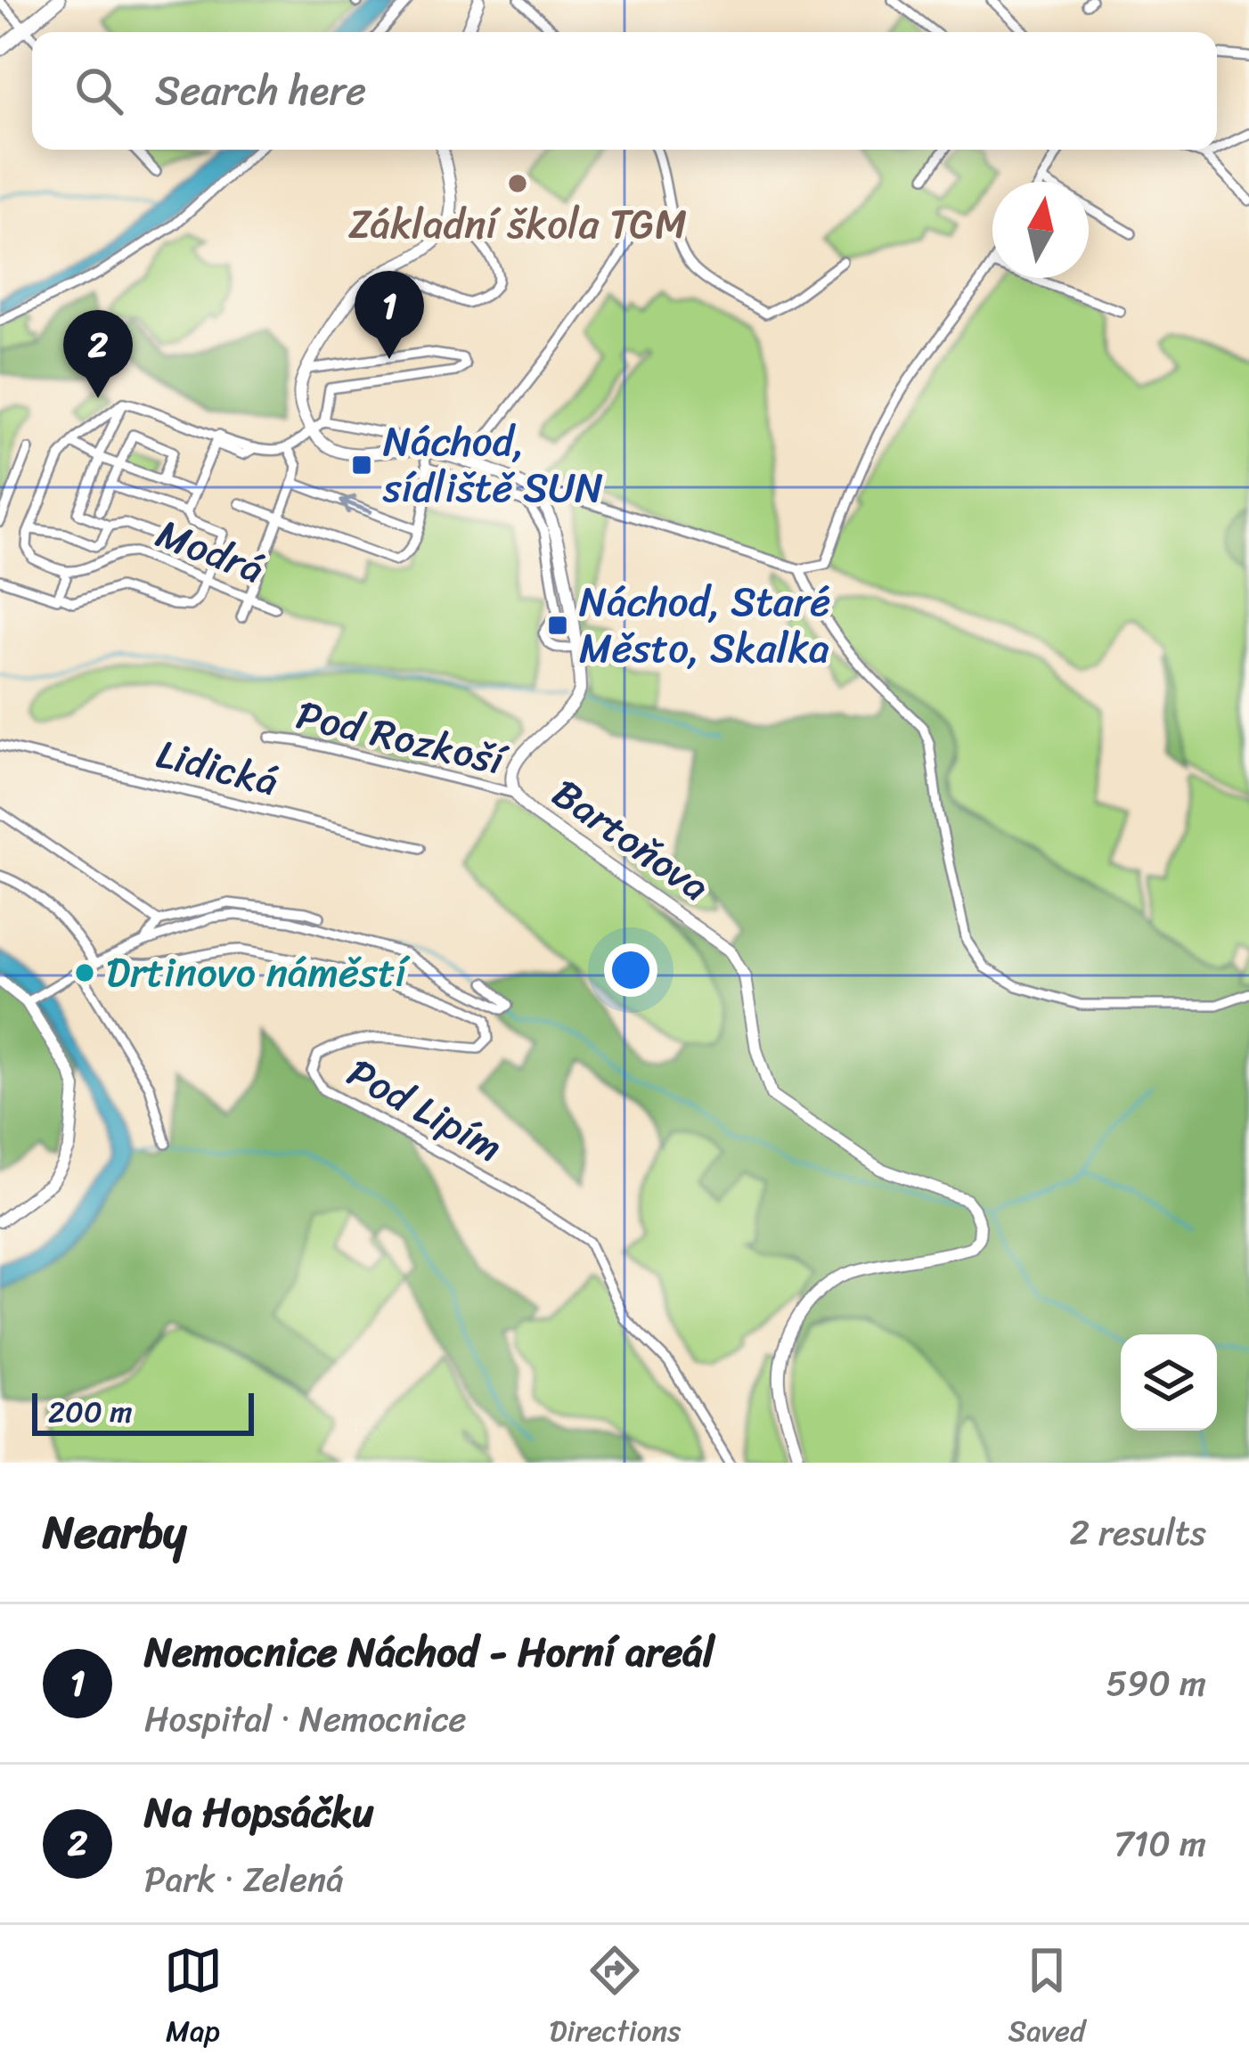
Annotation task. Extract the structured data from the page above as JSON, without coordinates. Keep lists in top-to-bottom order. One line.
{"streets":{"street":["Modrá","Pod Rozkoší","Lidická","Bartoňova","Pod Lipím"]},"crossings":[["Pod Rozkoší","Bartoňova"]],"places":{"other":["Základní škola TGM","Drtinovo náměstí"],"transit":["Náchod, sídliště SUN","Náchod, Staré Město, Skalka"]},"scale_bar":"200 m","north":"top","page":{"search":"Search here","pins":["1","2"],"scale":"200 m","heading":["Nearby","2 results"],"list":[{"mark":"1","name":"Nemocnice Náchod - Horní areál","note":"Hospital · Nemocnice","value":"590 m"},{"mark":"2","name":"Na Hopsáčku","note":"Park · Zelená","value":"710 m"}],"nav":["Map","Directions","Saved"]}}
